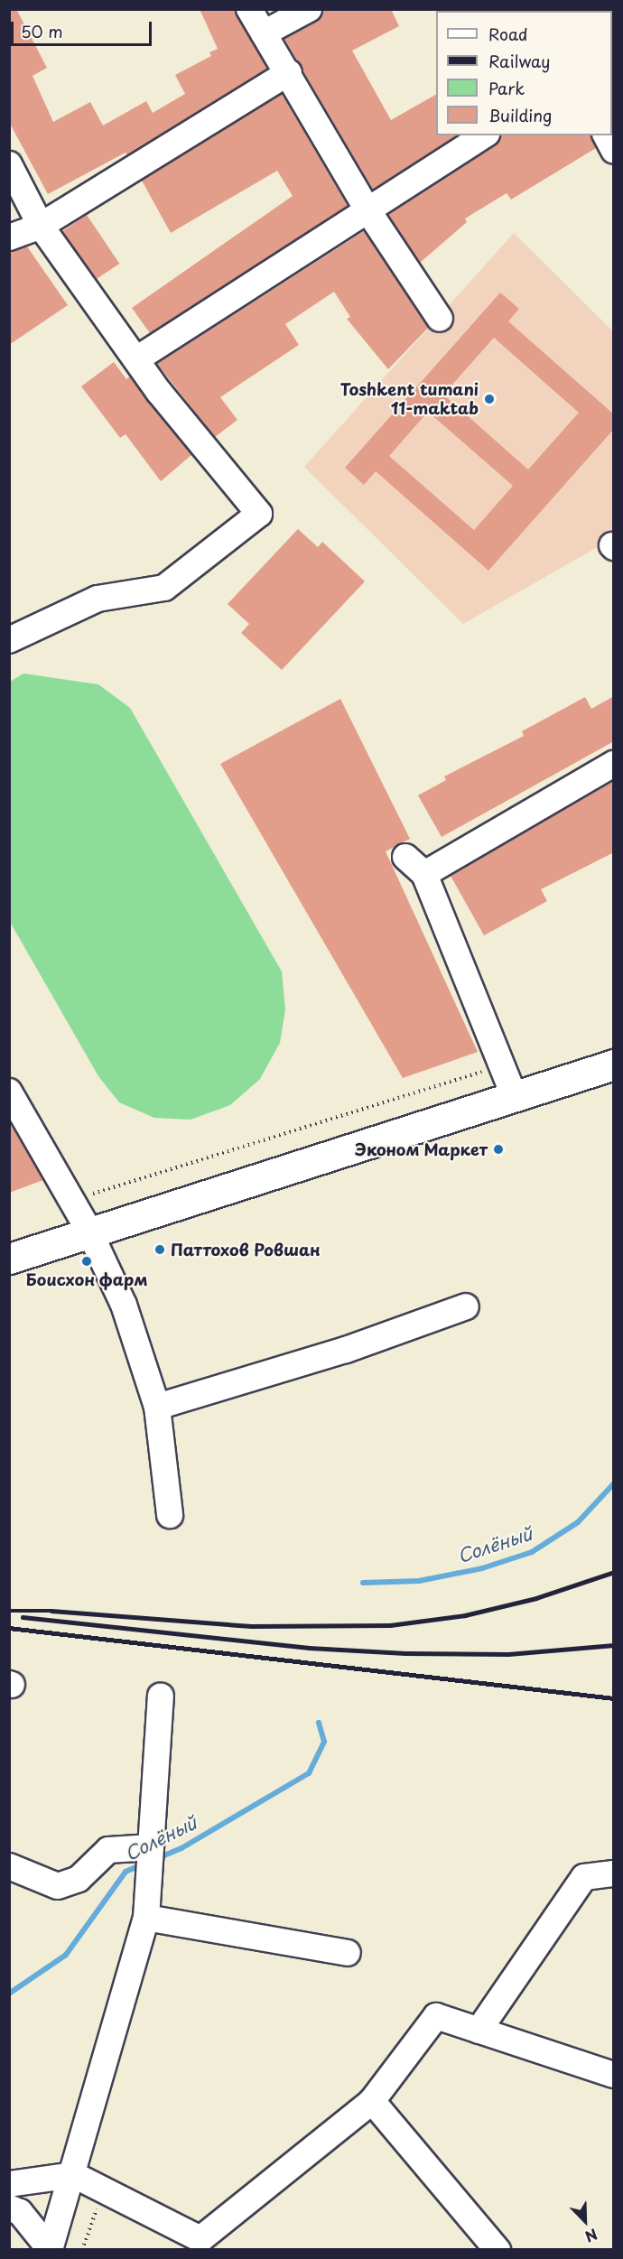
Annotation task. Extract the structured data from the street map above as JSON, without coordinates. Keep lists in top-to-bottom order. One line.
{"water":["Солёный"],"places":["Toshkent tumani 11-maktab","Эконом Маркет","Паттохов Ровшан","Боисхон фарм"],"legend":["Road","Railway","Park","Building"],"scale_bar":"50 m","north":"bottom right"}
